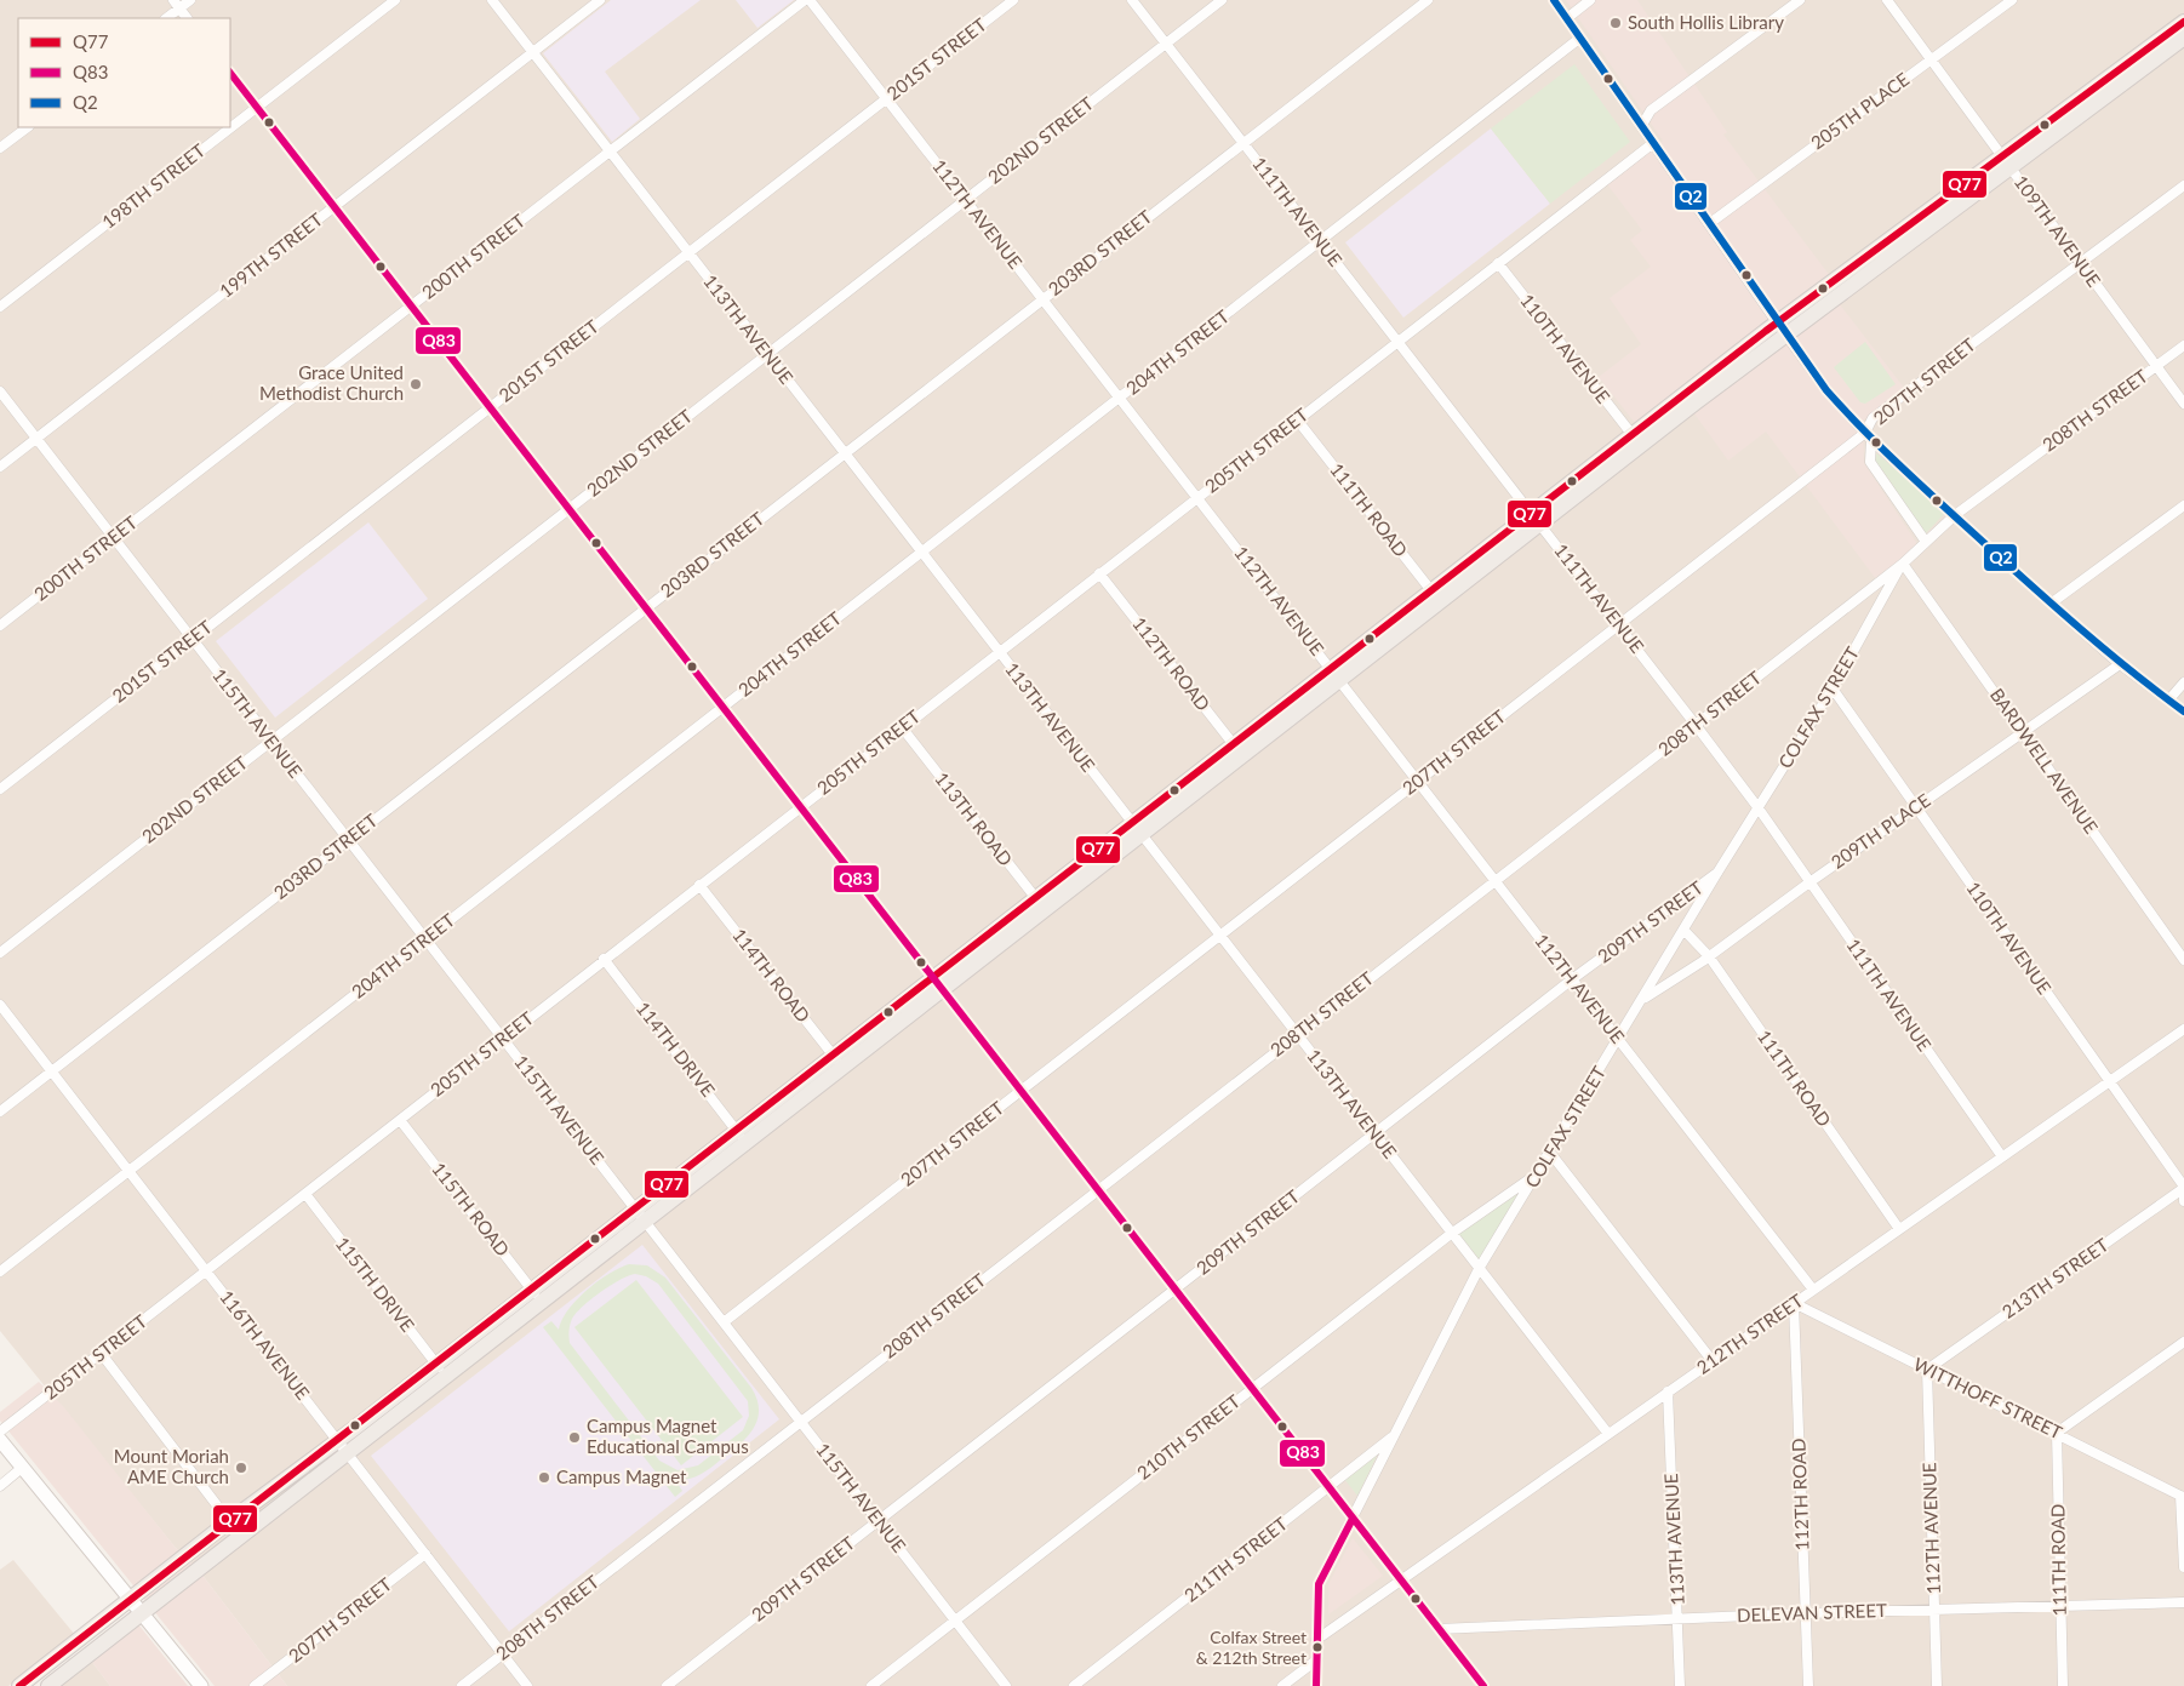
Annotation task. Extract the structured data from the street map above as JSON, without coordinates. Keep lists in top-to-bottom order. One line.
{"streets":{"street":["201ST STREET","205TH PLACE","202ND STREET","198TH STREET","111TH AVENUE","112TH AVENUE","109TH AVENUE","203RD STREET","199TH STREET","200TH STREET","113TH AVENUE","110TH AVENUE","204TH STREET","207TH STREET","208TH STREET","205TH STREET","111TH ROAD","112TH ROAD","COLFAX STREET","115TH AVENUE","BARDWELL AVENUE","113TH ROAD","209TH PLACE","209TH STREET","114TH ROAD","114TH DRIVE","115TH ROAD","213TH STREET","115TH DRIVE","212TH STREET","116TH AVENUE","WITTHOFF STREET","210TH STREET","211TH STREET","DELEVAN STREET"]},"crossings":[["201ST STREET","112TH AVENUE"],["201ST STREET","113TH AVENUE"],["201ST STREET","115TH AVENUE"],["205TH PLACE","109TH AVENUE"],["202ND STREET","111TH AVENUE"],["202ND STREET","112TH AVENUE"],["202ND STREET","113TH AVENUE"],["202ND STREET","115TH AVENUE"],["111TH AVENUE","203RD STREET"],["111TH AVENUE","204TH STREET"],["111TH AVENUE","207TH STREET"],["111TH AVENUE","208TH STREET"],["111TH AVENUE","205TH STREET"],["111TH AVENUE","COLFAX STREET"],["111TH AVENUE","209TH PLACE"],["111TH AVENUE","212TH STREET"],["112TH AVENUE","203RD STREET"],["112TH AVENUE","204TH STREET"],["112TH AVENUE","207TH STREET"],["112TH AVENUE","208TH STREET"],["112TH AVENUE","205TH STREET"],["112TH AVENUE","COLFAX STREET"],["112TH AVENUE","209TH STREET"],["112TH AVENUE","213TH STREET"],["112TH AVENUE","212TH STREET"],["112TH AVENUE","WITTHOFF STREET"],["112TH AVENUE","DELEVAN STREET"],["109TH AVENUE","207TH STREET"],["109TH AVENUE","208TH STREET"],["203RD STREET","113TH AVENUE"],["203RD STREET","115TH AVENUE"],["203RD STREET","116TH AVENUE"],["199TH STREET","113TH AVENUE"],["199TH STREET","115TH AVENUE"],["200TH STREET","113TH AVENUE"],["200TH STREET","115TH AVENUE"],["113TH AVENUE","204TH STREET"],["113TH AVENUE","207TH STREET"],["113TH AVENUE","208TH STREET"],["113TH AVENUE","205TH STREET"],["113TH AVENUE","COLFAX STREET"],["113TH AVENUE","209TH STREET"],["113TH AVENUE","212TH STREET"],["113TH AVENUE","210TH STREET"],["113TH AVENUE","DELEVAN STREET"],["110TH AVENUE","205TH STREET"],["110TH AVENUE","COLFAX STREET"],["110TH AVENUE","209TH PLACE"],["110TH AVENUE","213TH STREET"],["110TH AVENUE","212TH STREET"],["204TH STREET","115TH AVENUE"],["204TH STREET","116TH AVENUE"],["207TH STREET","115TH AVENUE"],["207TH STREET","116TH AVENUE"],["208TH STREET","COLFAX STREET"],["208TH STREET","115TH AVENUE"],["208TH STREET","BARDWELL AVENUE"],["208TH STREET","116TH AVENUE"],["205TH STREET","111TH ROAD"],["205TH STREET","112TH ROAD"],["205TH STREET","115TH AVENUE"],["205TH STREET","113TH ROAD"],["205TH STREET","114TH ROAD"],["205TH STREET","114TH DRIVE"],["205TH STREET","115TH ROAD"],["205TH STREET","115TH DRIVE"],["205TH STREET","116TH AVENUE"],["111TH ROAD","COLFAX STREET"],["111TH ROAD","209TH PLACE"],["111TH ROAD","212TH STREET"],["111TH ROAD","WITTHOFF STREET"],["111TH ROAD","DELEVAN STREET"],["112TH ROAD","212TH STREET"],["112TH ROAD","WITTHOFF STREET"],["112TH ROAD","DELEVAN STREET"],["COLFAX STREET","BARDWELL AVENUE"],["COLFAX STREET","209TH PLACE"],["COLFAX STREET","209TH STREET"],["COLFAX STREET","212TH STREET"],["COLFAX STREET","210TH STREET"],["COLFAX STREET","211TH STREET"],["115TH AVENUE","209TH STREET"],["115TH AVENUE","210TH STREET"],["BARDWELL AVENUE","209TH PLACE"],["213TH STREET","WITTHOFF STREET"],["212TH STREET","WITTHOFF STREET"]],"places":["South Hollis Library","Grace United Methodist Church","Campus Magnet Educational Campus","Mount Moriah AME Church","Campus Magnet","Colfax Street & 212th Street"],"lines":["transit line Q2","transit line Q77","transit line Q83"],"legend":["Q77","Q83","Q2"]}
